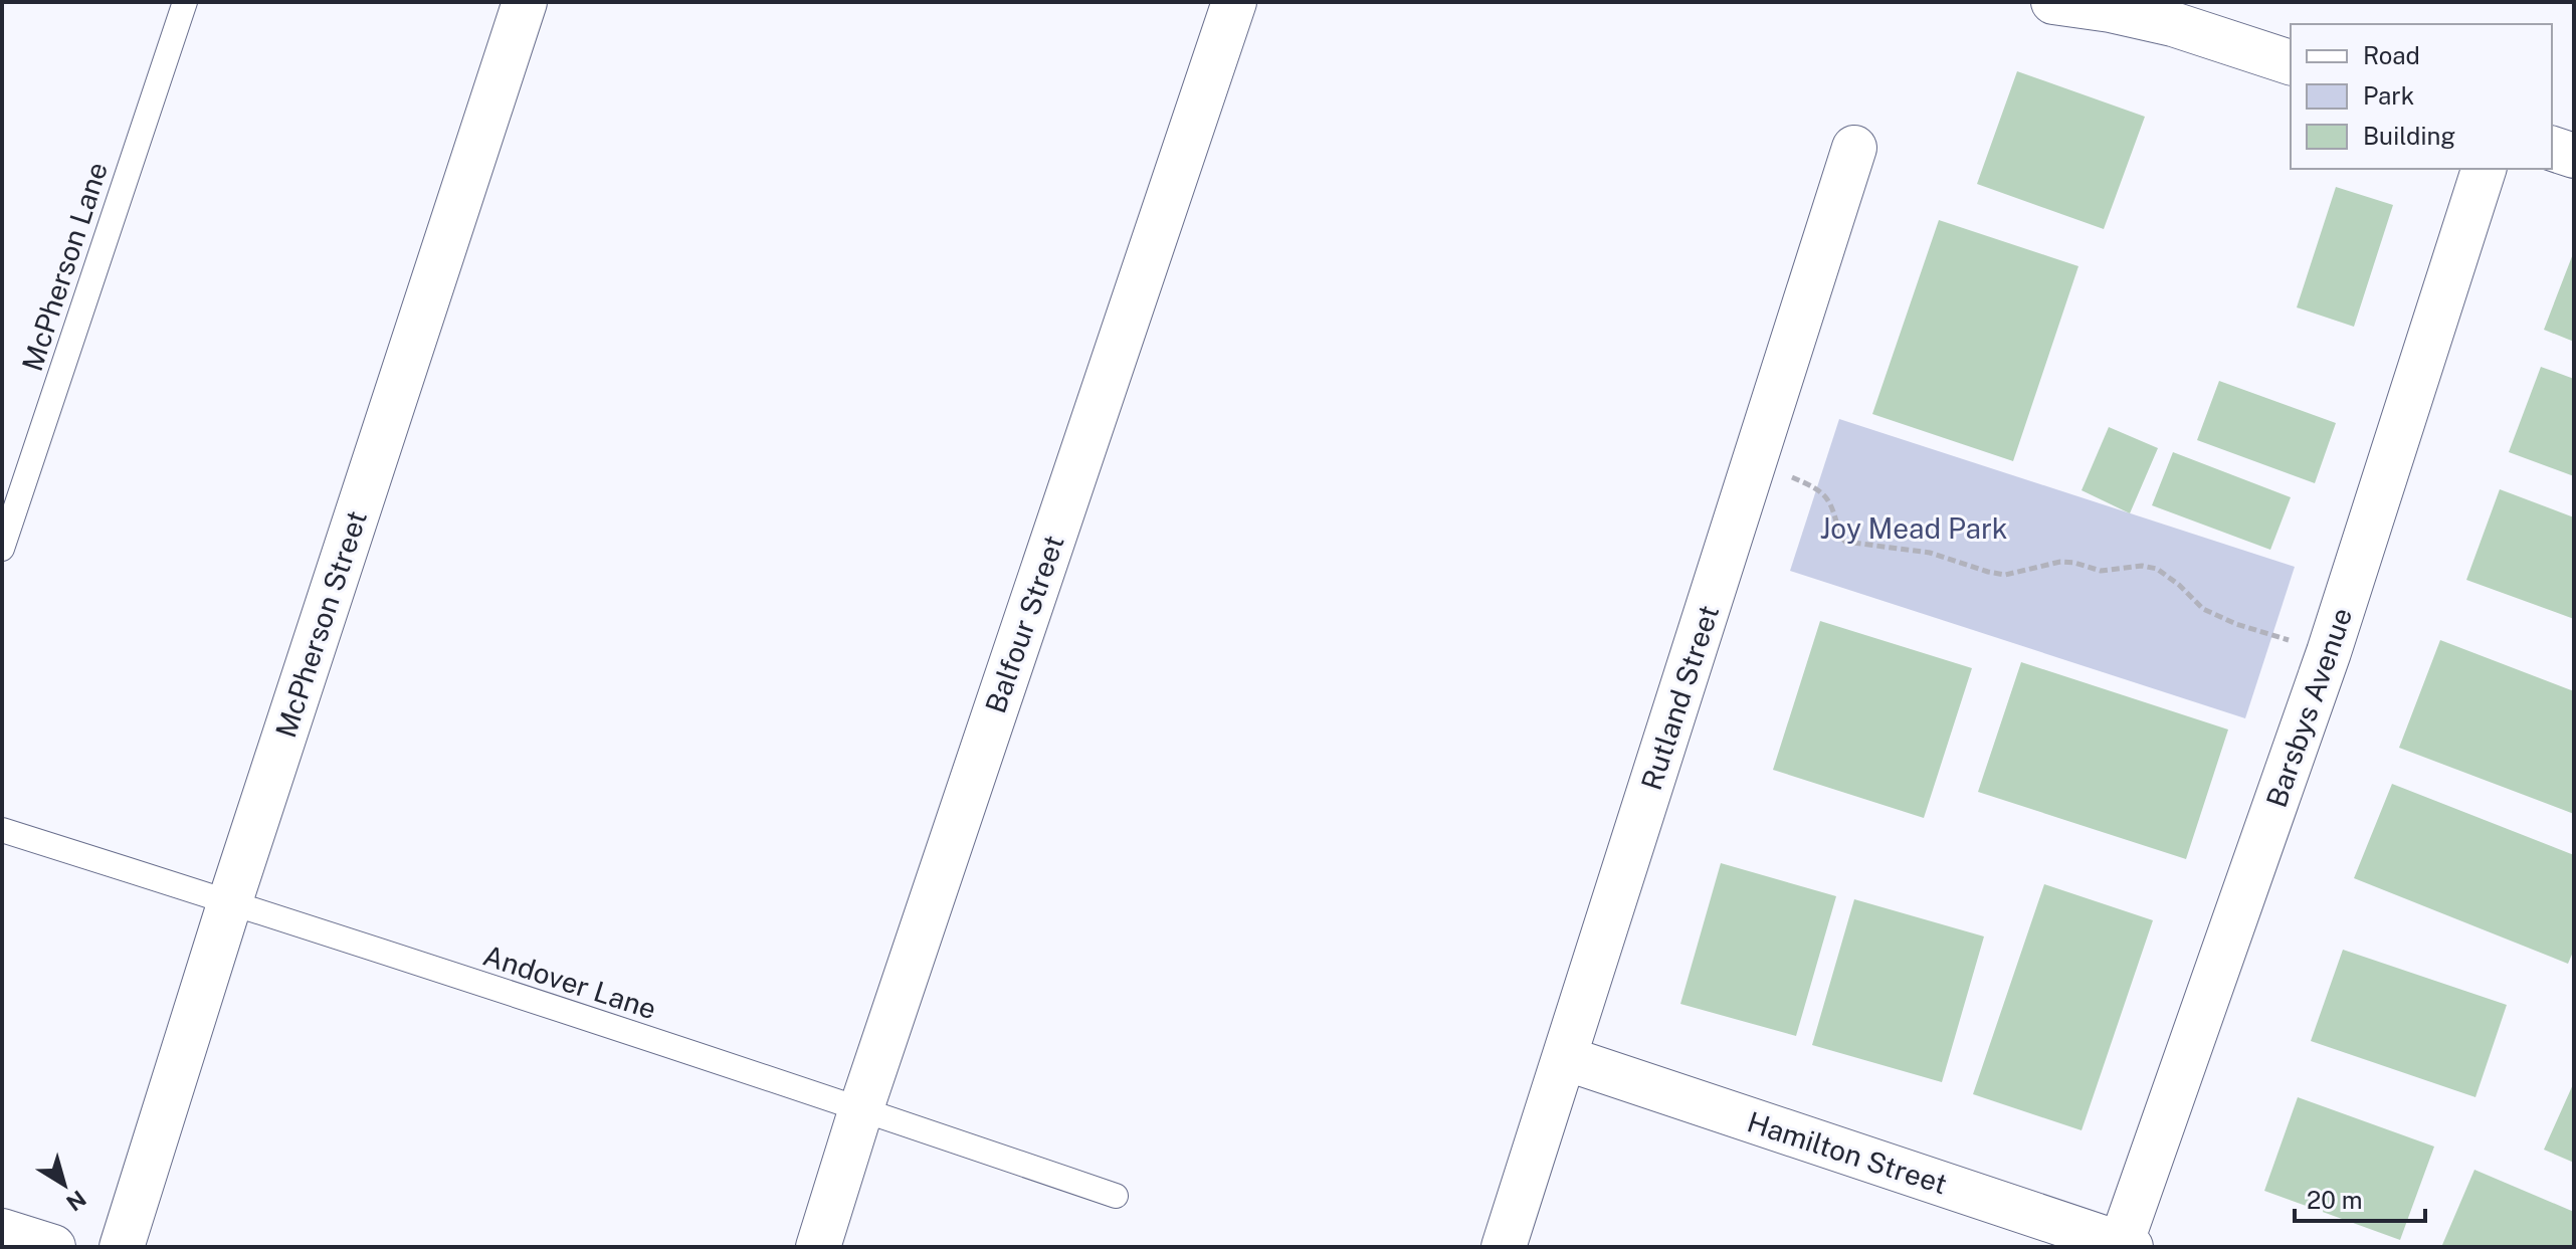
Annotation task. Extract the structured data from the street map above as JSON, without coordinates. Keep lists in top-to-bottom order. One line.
{"streets":{"street":["McPherson Street","Balfour Street","Rutland Street","Barsbys Avenue","Hamilton Street"],"lane":["McPherson Lane","Andover Lane"]},"crossings":[["McPherson Street","Andover Lane"],["Balfour Street","Andover Lane"],["Rutland Street","Hamilton Street"],["Barsbys Avenue","Hamilton Street"]],"parks":["Joy Mead Park"],"legend":["Road","Park","Building"],"scale_bar":"20 m","north":"bottom right"}
